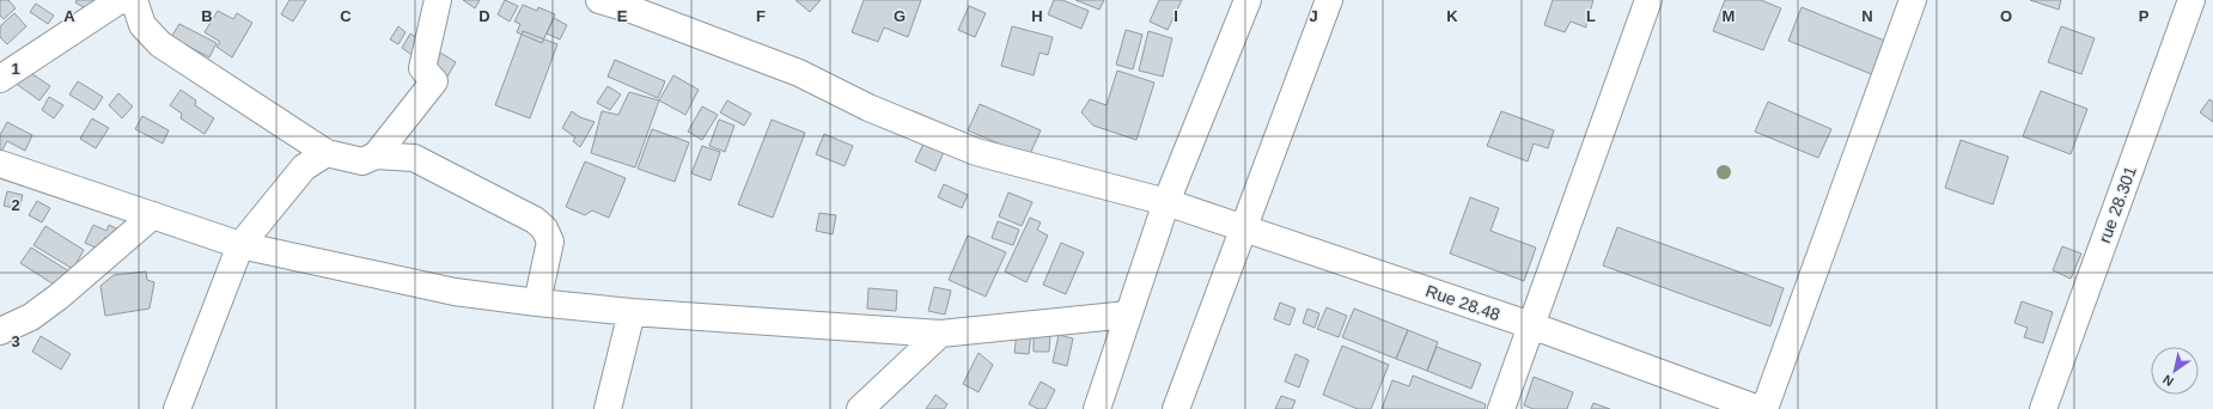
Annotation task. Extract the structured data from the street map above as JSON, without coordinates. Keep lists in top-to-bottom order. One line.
{"streets":{"street":["rue 28.301","Rue 28.48"]},"north":"bottom left","grid":{"columns":["A","B","C","D","E","F","G","H","I","J","K","L","M","N","O","P"],"rows":["1","2","3"]}}
